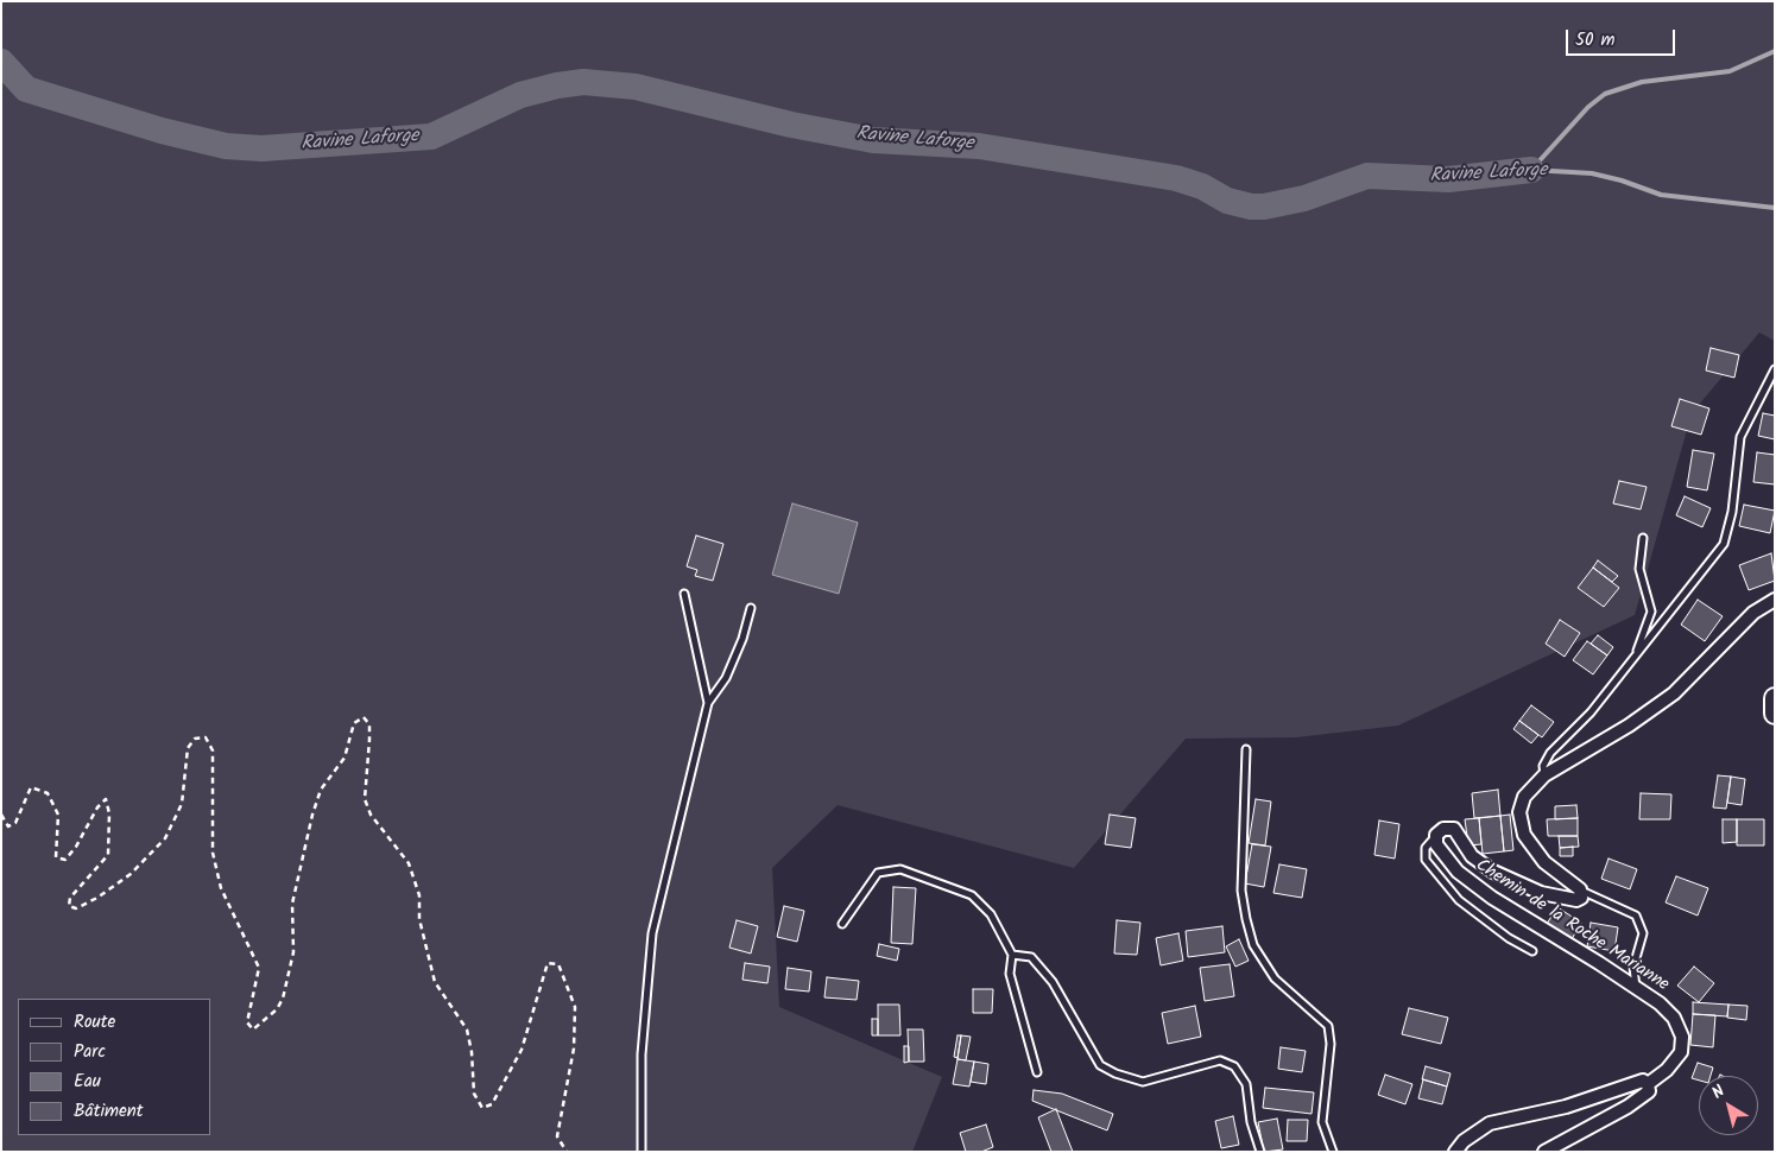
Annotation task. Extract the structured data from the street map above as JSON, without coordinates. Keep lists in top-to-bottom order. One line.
{"streets":{"street":["Chemin de la Roche Marianne"]},"water":["Ravine Laforge"],"legend":["Route","Parc","Eau","Bâtiment"],"scale_bar":"50 m","north":"top left"}
